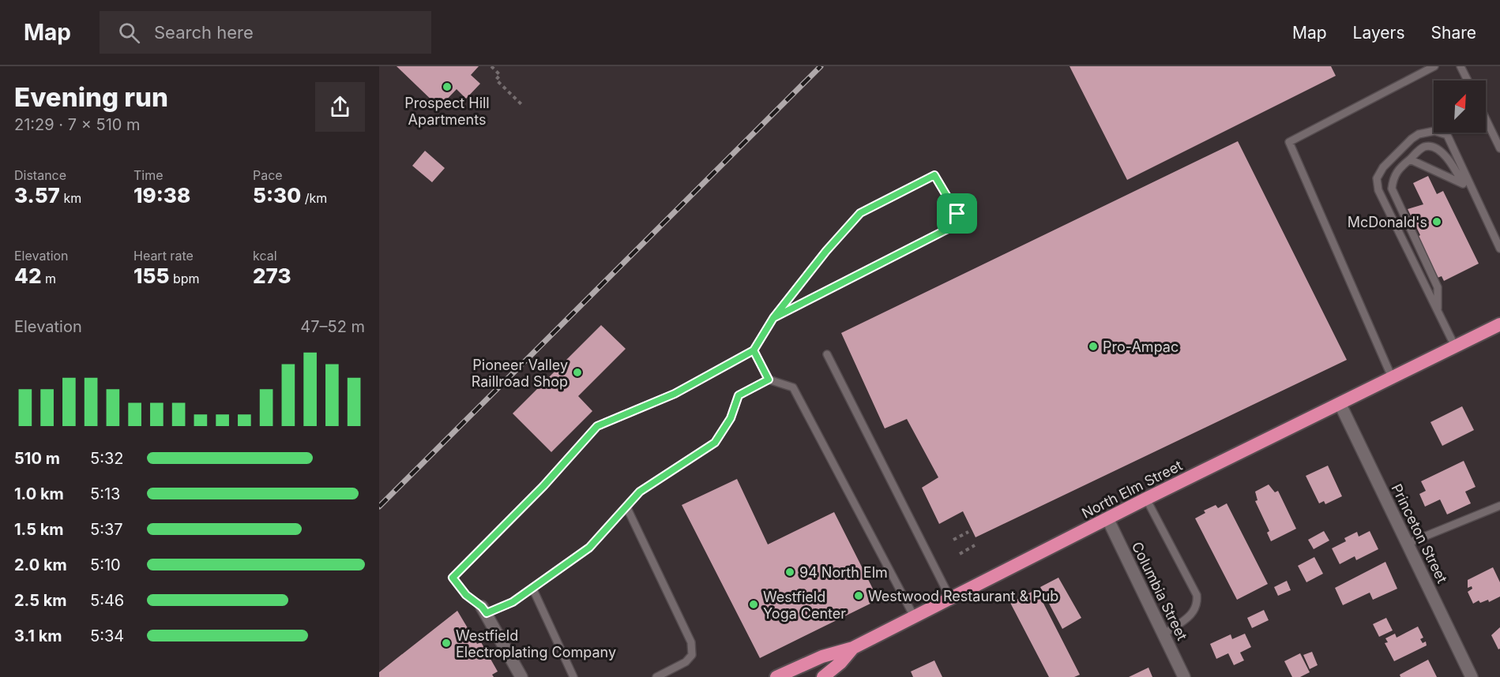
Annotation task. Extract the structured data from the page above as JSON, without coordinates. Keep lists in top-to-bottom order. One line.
{"streets":{"highway":["North Elm Street"],"street":["Princeton Street","Columbia Street"]},"crossings":[["North Elm Street","Princeton Street"],["North Elm Street","Columbia Street"]],"places":["Prospect Hill Apartments","McDonald's","Pro-Ampac","Pioneer Valley Raillroad Shop","94 North Elm","Westwood Restaurant & Pub","Westfield Yoga Center","Westfield Electroplating Company"],"north":"top right","page":{"header":"Map","search":"Search here","nav":["Map","Layers","Share"],"heading":["Evening run","21:29 · 7 × 510 m"],"stats":[["Distance","3.57 km"],["Time","19:38"],["Pace","5:30 /km"],["Elevation","42 m"],["Heart rate","155 bpm"],["kcal","273"]],"chart":["Elevation","47–52 m"],"list":[{"name":"510 m","note":"5:32"},{"name":"1.0 km","note":"5:13"},{"name":"1.5 km","note":"5:37"},{"name":"2.0 km","note":"5:10"},{"name":"2.5 km","note":"5:46"},{"name":"3.1 km","note":"5:34"}]}}
